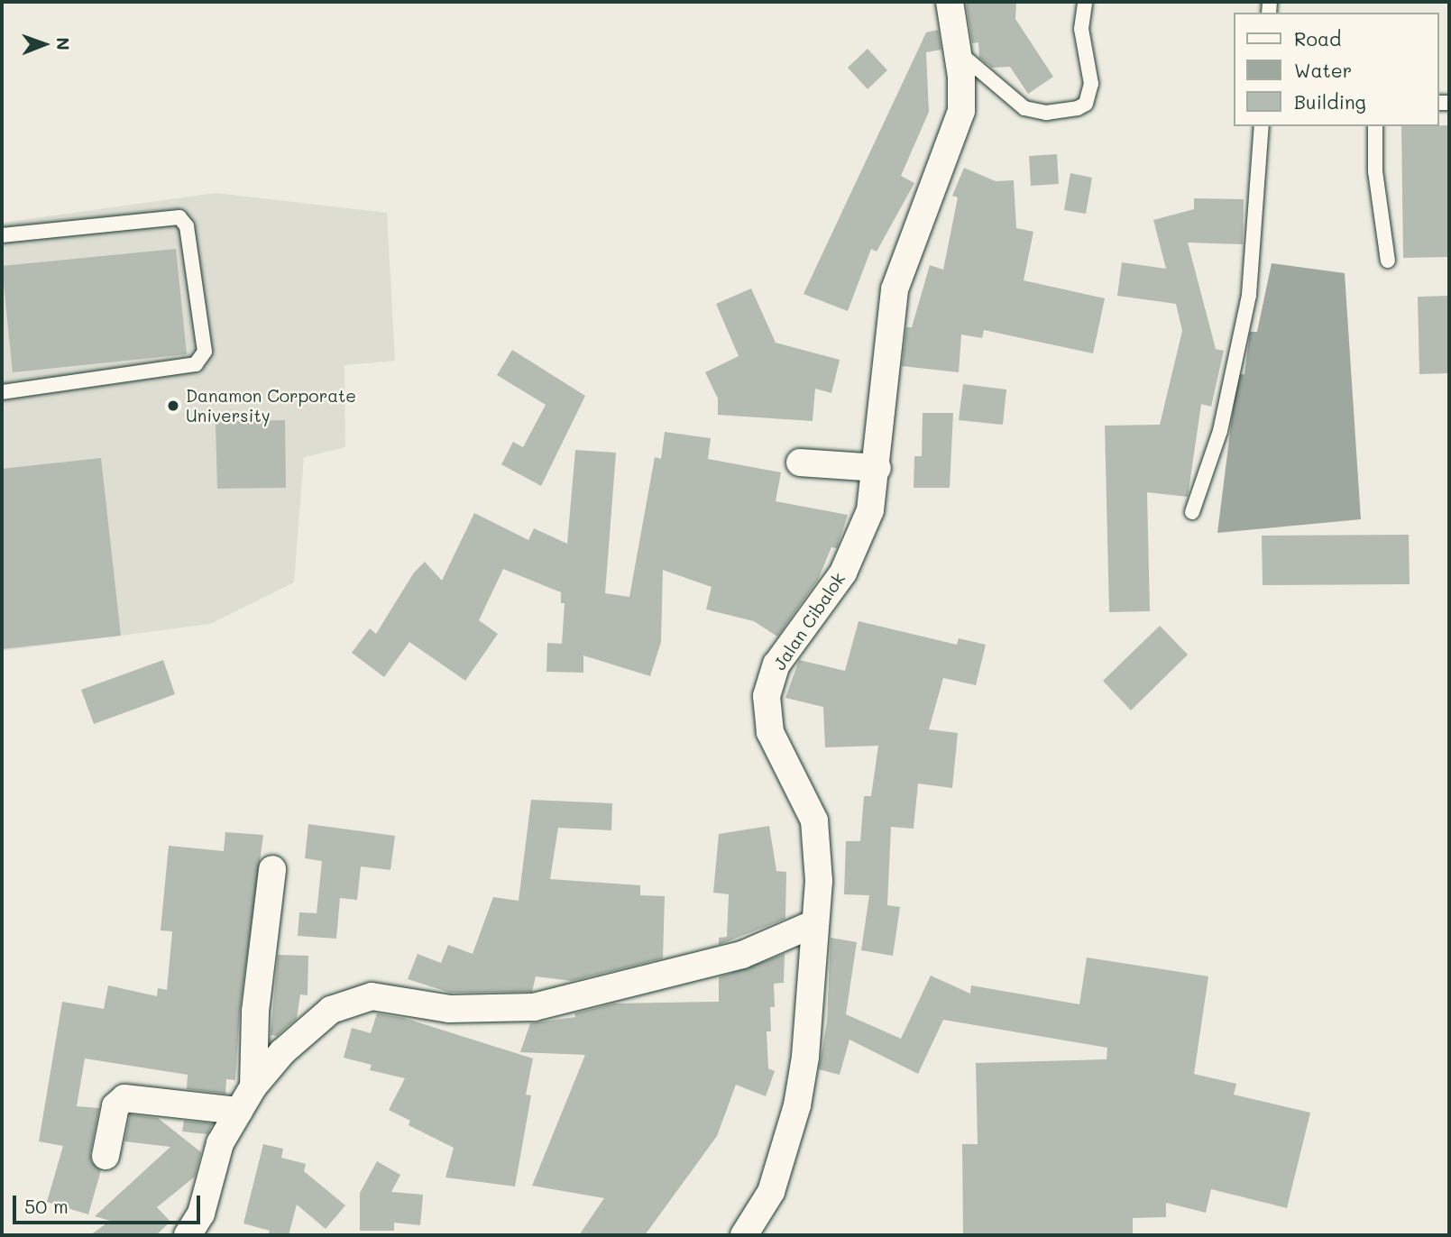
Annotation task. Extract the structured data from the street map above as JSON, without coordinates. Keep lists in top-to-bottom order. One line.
{"streets":{"street":["Jalan Cibalok"]},"places":["Danamon Corporate University"],"legend":["Road","Water","Building"],"scale_bar":"50 m","north":"right"}
